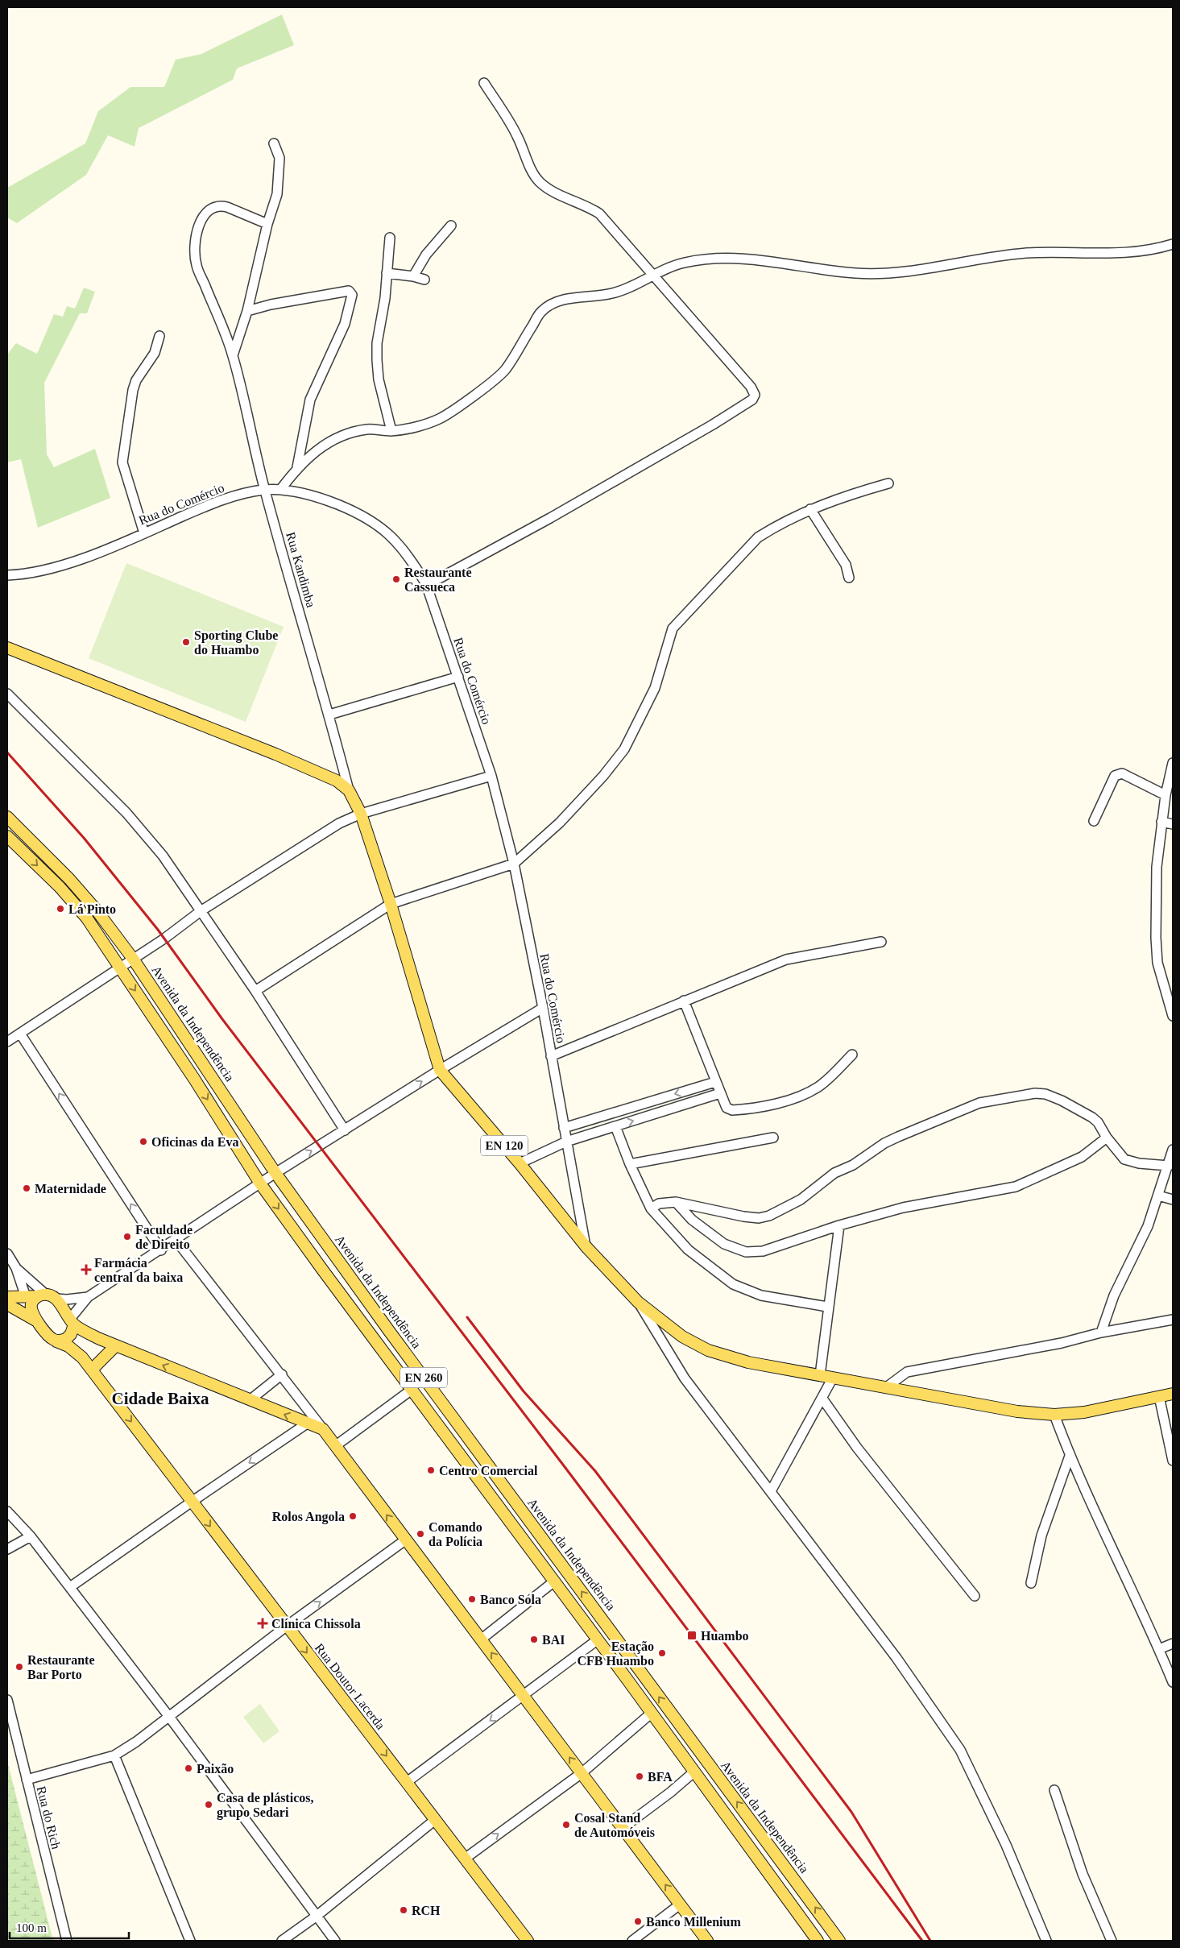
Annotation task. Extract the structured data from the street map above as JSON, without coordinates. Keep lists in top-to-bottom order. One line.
{"streets":{"main road":["Avenida da Independência","EN 120","EN 260","Rua Doutor Lacerda"],"street":["Rua do Comércio","Rua Kandimba","Rua do Rich"]},"crossings":[["Rua do Comércio","Rua Kandimba"],["Rua do Comércio","EN 120"],["Rua Kandimba","EN 120"]],"one_way":["Rua Doutor Lacerda"],"districts":["Cidade Baixa"],"places":{"other":["Restaurante Cassueca","Sporting Clube do Huambo","Lá Pinto","Oficinas da Eva","Maternidade","Faculdade de Direito","Centro Comercial","Rolos Angola","Comando da Polícia","Banco Sola","BAI","Estação CFB Huambo","Restaurante Bar Porto","Paixão","BFA","Casa de plásticos, grupo Sedari","Cosal Stand de Automóveis","RCH","Banco Millenium"],"health":["Farmácia central da baixa","Clínica Chissola"],"transit":["Huambo"]},"scale_bar":"100 m"}
